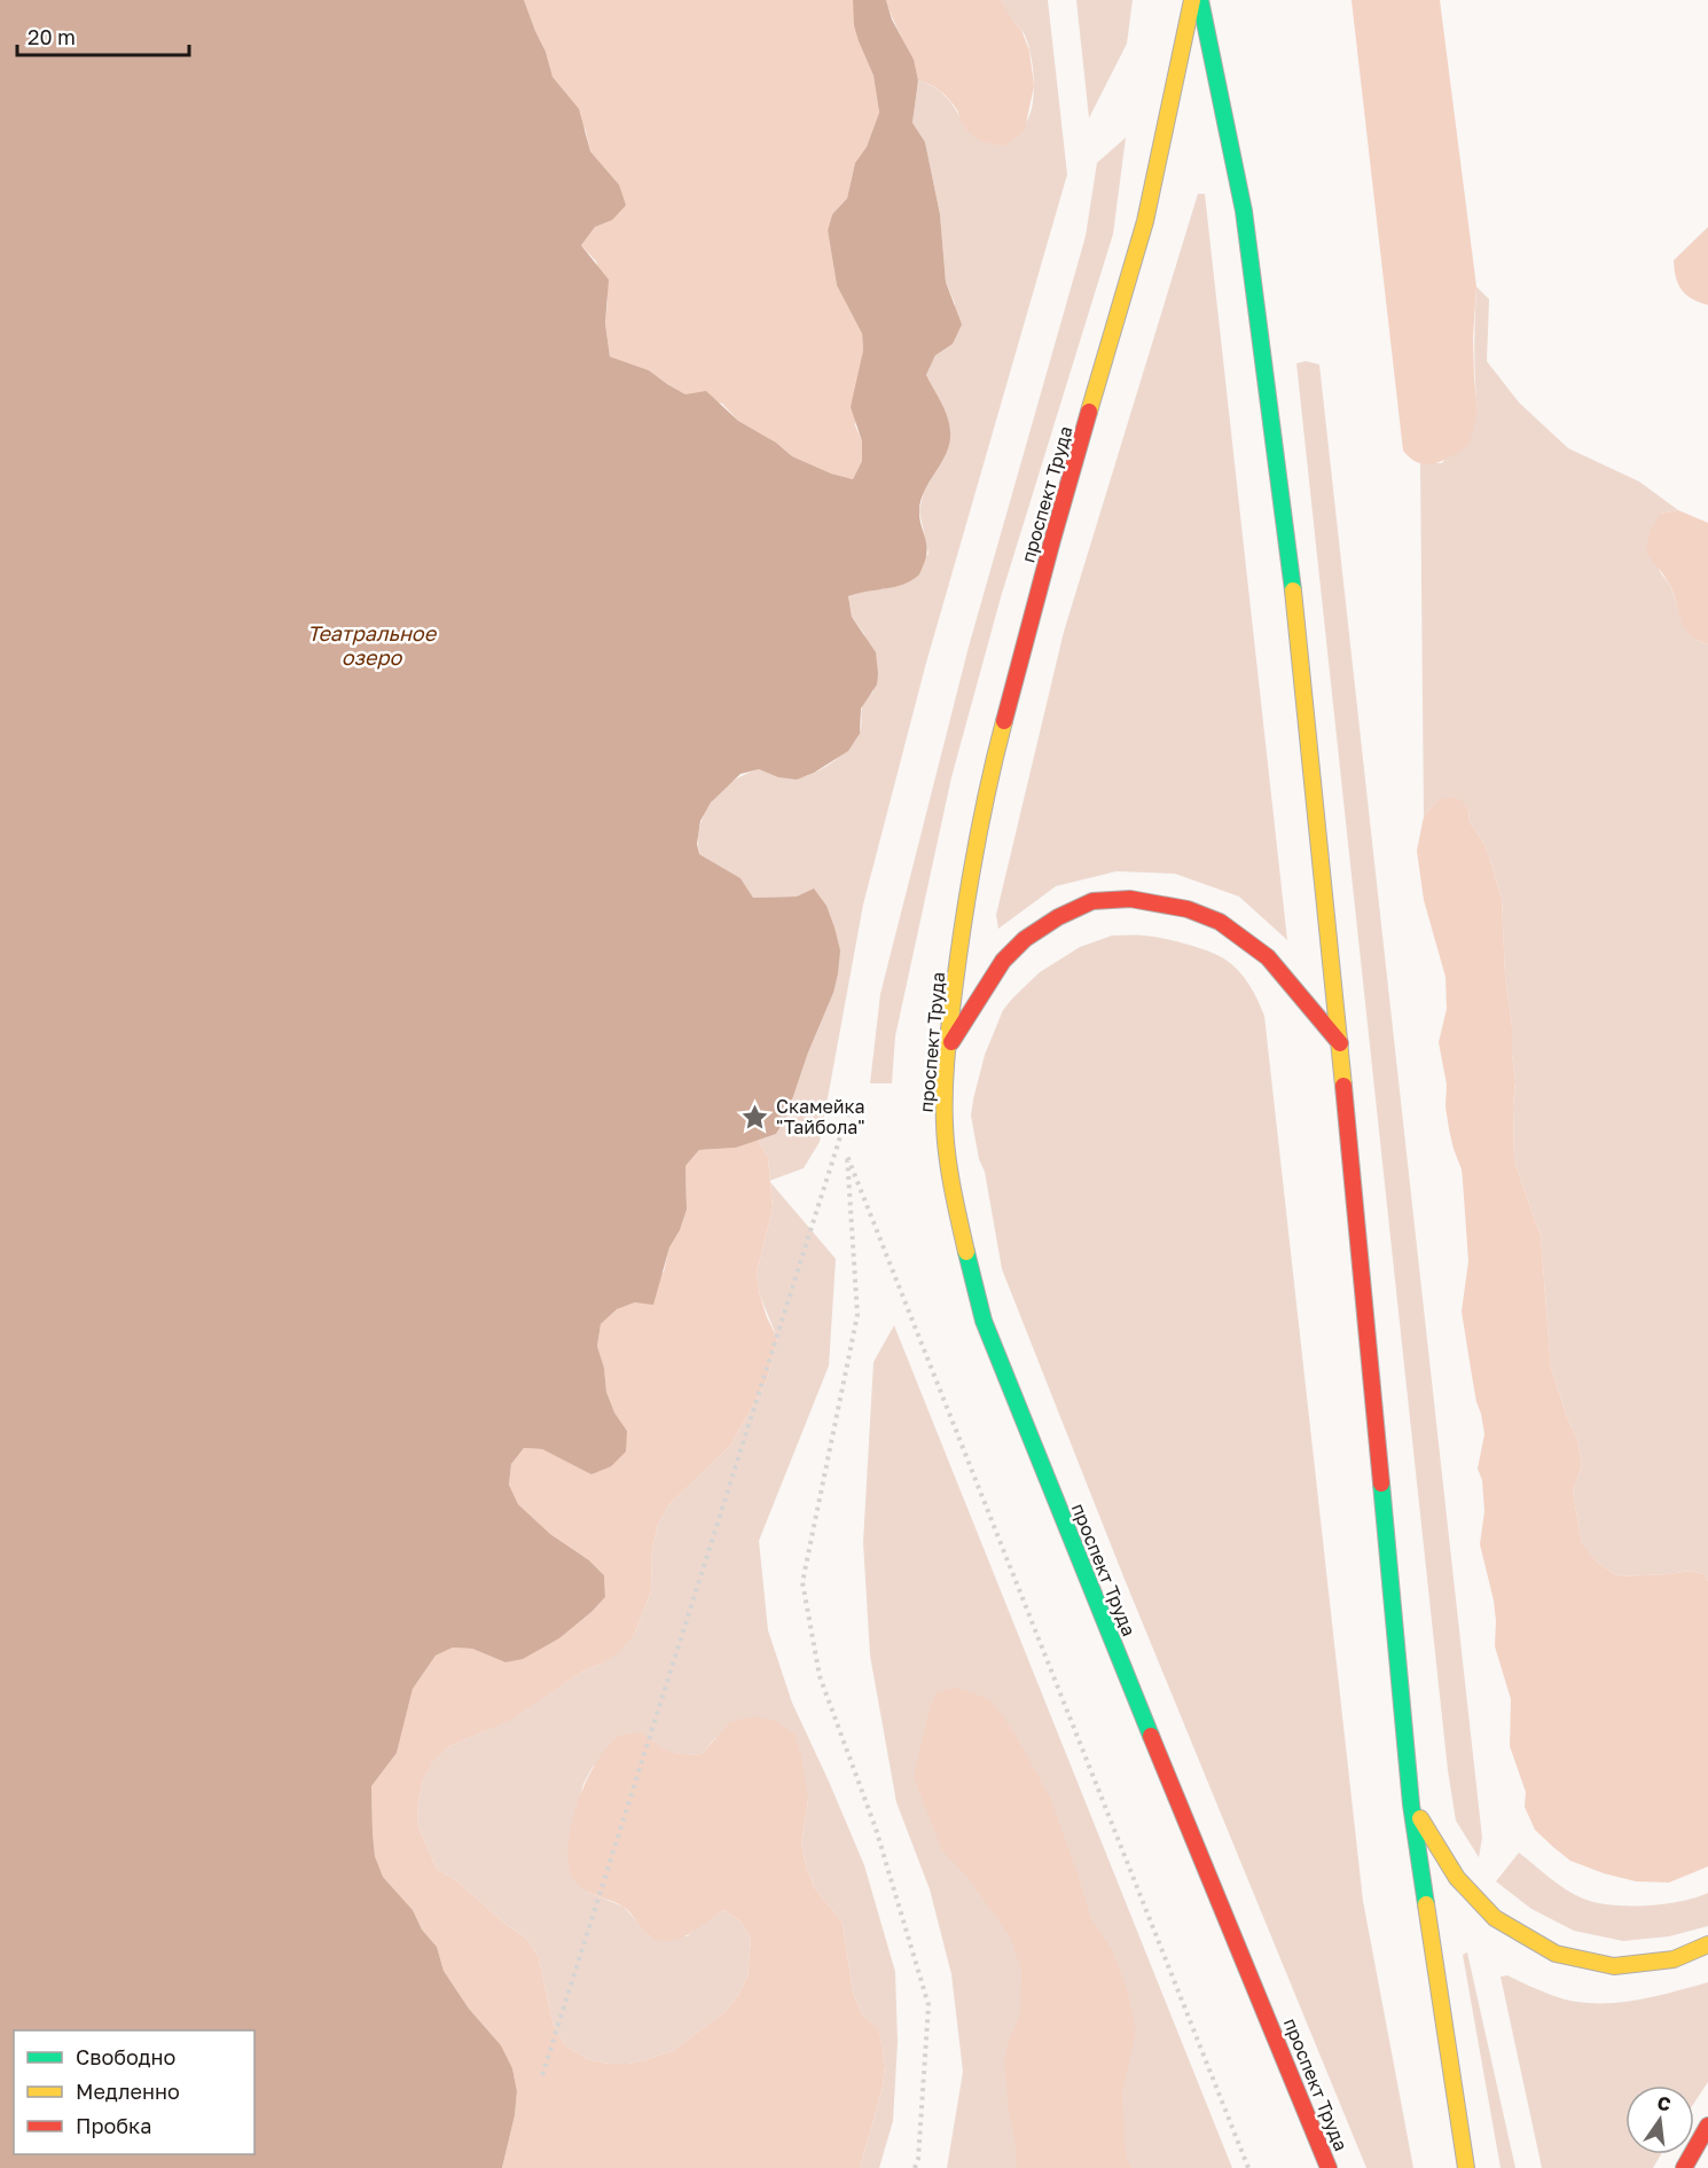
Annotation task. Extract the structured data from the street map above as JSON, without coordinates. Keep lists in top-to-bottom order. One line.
{"streets":{"main road":["проспект Труда"]},"water":["Театральное озеро"],"places":{"place":["Скамейка \"Тайбола\""]},"legend":["Свободно","Медленно","Пробка"],"scale_bar":"20 m","north":"top"}
